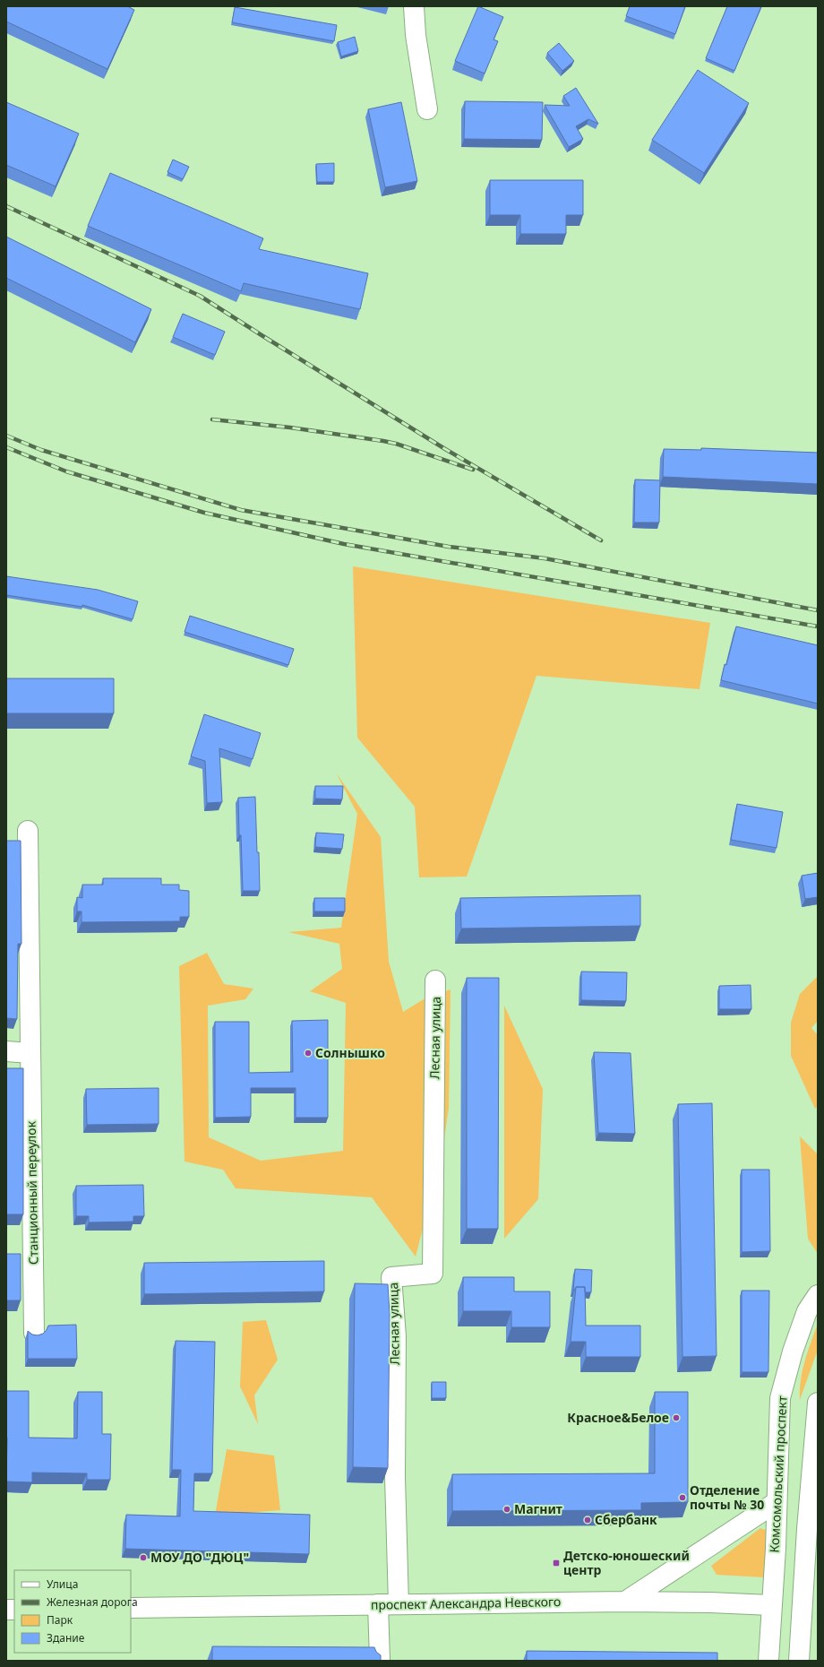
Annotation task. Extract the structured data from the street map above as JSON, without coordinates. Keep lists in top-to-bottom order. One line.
{"streets":{"main road":["Лесная улица","Станционный переулок","Комсомольский проспект","проспект Александра Невского"]},"crossings":[["Лесная улица","проспект Александра Невского"],["Комсомольский проспект","проспект Александра Невского"]],"places":{"other":["Солнышко","Красное&Белое","Отделение почты № 30","Магнит","Сбербанк","МОУ ДО \"ДЮЦ\""],"transit":["Детско-юношеский центр"]},"legend":["Улица","Железная дорога","Парк","Здание"]}
